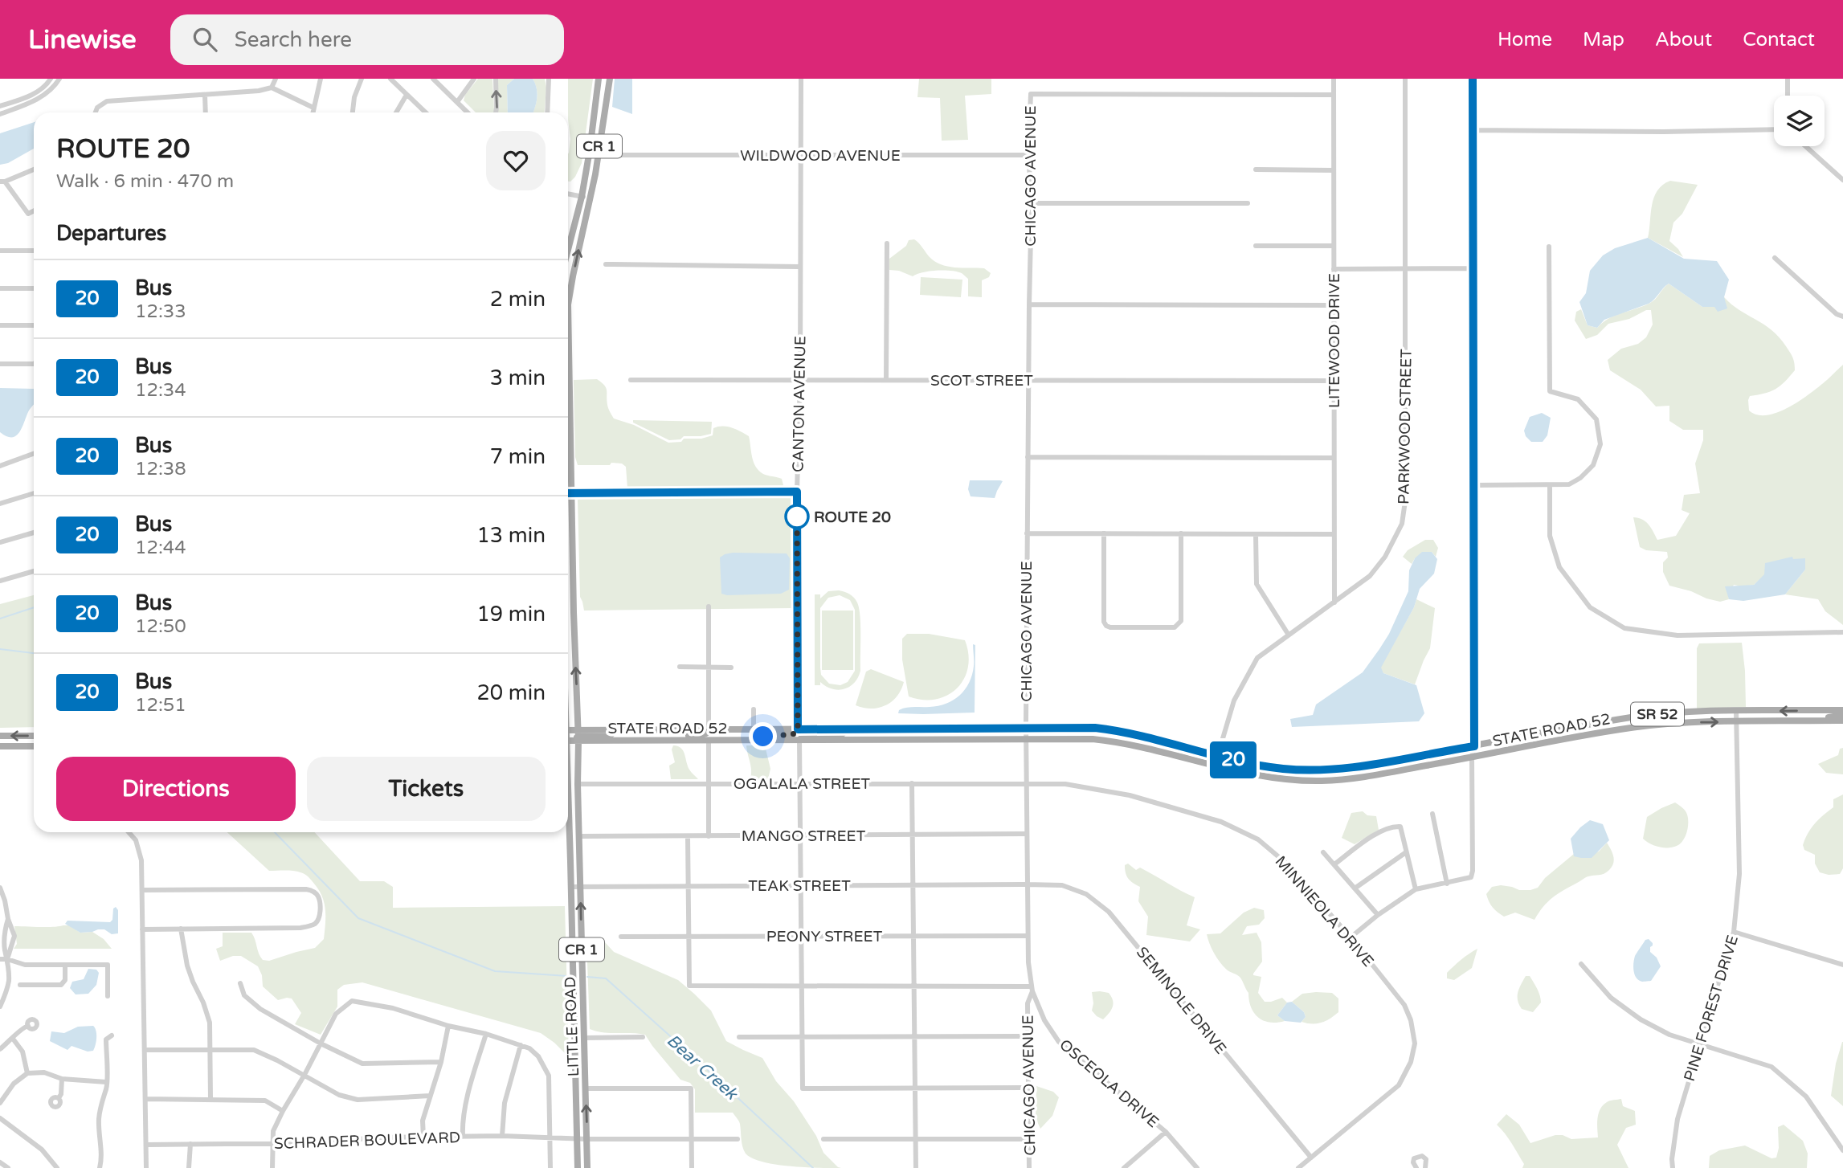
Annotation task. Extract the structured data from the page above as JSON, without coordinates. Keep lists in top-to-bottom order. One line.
{"streets":{"main road":["CR 1","SR 52","STATE ROAD 52","LITTLE ROAD"],"street":["WILDWOOD AVENUE","CHICAGO AVENUE","LITEWOOD DRIVE","SCOT STREET","CANTON AVENUE","PARKWOOD STREET","OGALALA STREET","MANGO STREET","TEAK STREET","MINNIEOLA DRIVE","PEONY STREET","SEMINOLE DRIVE","PINE FOREST DRIVE","OSCEOLA DRIVE","SCHRADER BOULEVARD"]},"crossings":[["WILDWOOD AVENUE","CHICAGO AVENUE"],["WILDWOOD AVENUE","CANTON AVENUE"],["CHICAGO AVENUE","LITEWOOD DRIVE"],["CHICAGO AVENUE","SCOT STREET"],["CHICAGO AVENUE","STATE ROAD 52"],["CHICAGO AVENUE","OGALALA STREET"],["CHICAGO AVENUE","MANGO STREET"],["CHICAGO AVENUE","TEAK STREET"],["CHICAGO AVENUE","MINNIEOLA DRIVE"],["CHICAGO AVENUE","PEONY STREET"],["CHICAGO AVENUE","SEMINOLE DRIVE"],["CHICAGO AVENUE","OSCEOLA DRIVE"],["LITEWOOD DRIVE","SCOT STREET"],["LITEWOOD DRIVE","PARKWOOD STREET"],["SCOT STREET","CANTON AVENUE"],["CANTON AVENUE","STATE ROAD 52"],["PARKWOOD STREET","STATE ROAD 52"],["STATE ROAD 52","PINE FOREST DRIVE"],["STATE ROAD 52","LITTLE ROAD"],["OGALALA STREET","MINNIEOLA DRIVE"],["OGALALA STREET","LITTLE ROAD"],["MANGO STREET","LITTLE ROAD"],["TEAK STREET","SEMINOLE DRIVE"],["TEAK STREET","LITTLE ROAD"],["MINNIEOLA DRIVE","SEMINOLE DRIVE"],["LITTLE ROAD","SCHRADER BOULEVARD"]],"water":["Bear Creek"],"places":["ROUTE 20"],"lines":["bus line 20"],"page":{"header":"Linewise","search":"Search here","nav":["Home","Map","About","Contact"],"on_map":"20","heading":[["ROUTE 20","Walk · 6 min · 470 m"],"Departures"],"list":[{"mark":"20","name":"Bus","note":"12:33","value":"2 min"},{"mark":"20","name":"Bus","note":"12:34","value":"3 min"},{"mark":"20","name":"Bus","note":"12:38","value":"7 min"},{"mark":"20","name":"Bus","note":"12:44","value":"13 min"},{"mark":"20","name":"Bus","note":"12:50","value":"19 min"},{"mark":"20","name":"Bus","note":"12:51","value":"20 min"}],"buttons":["Directions","Tickets"]}}
